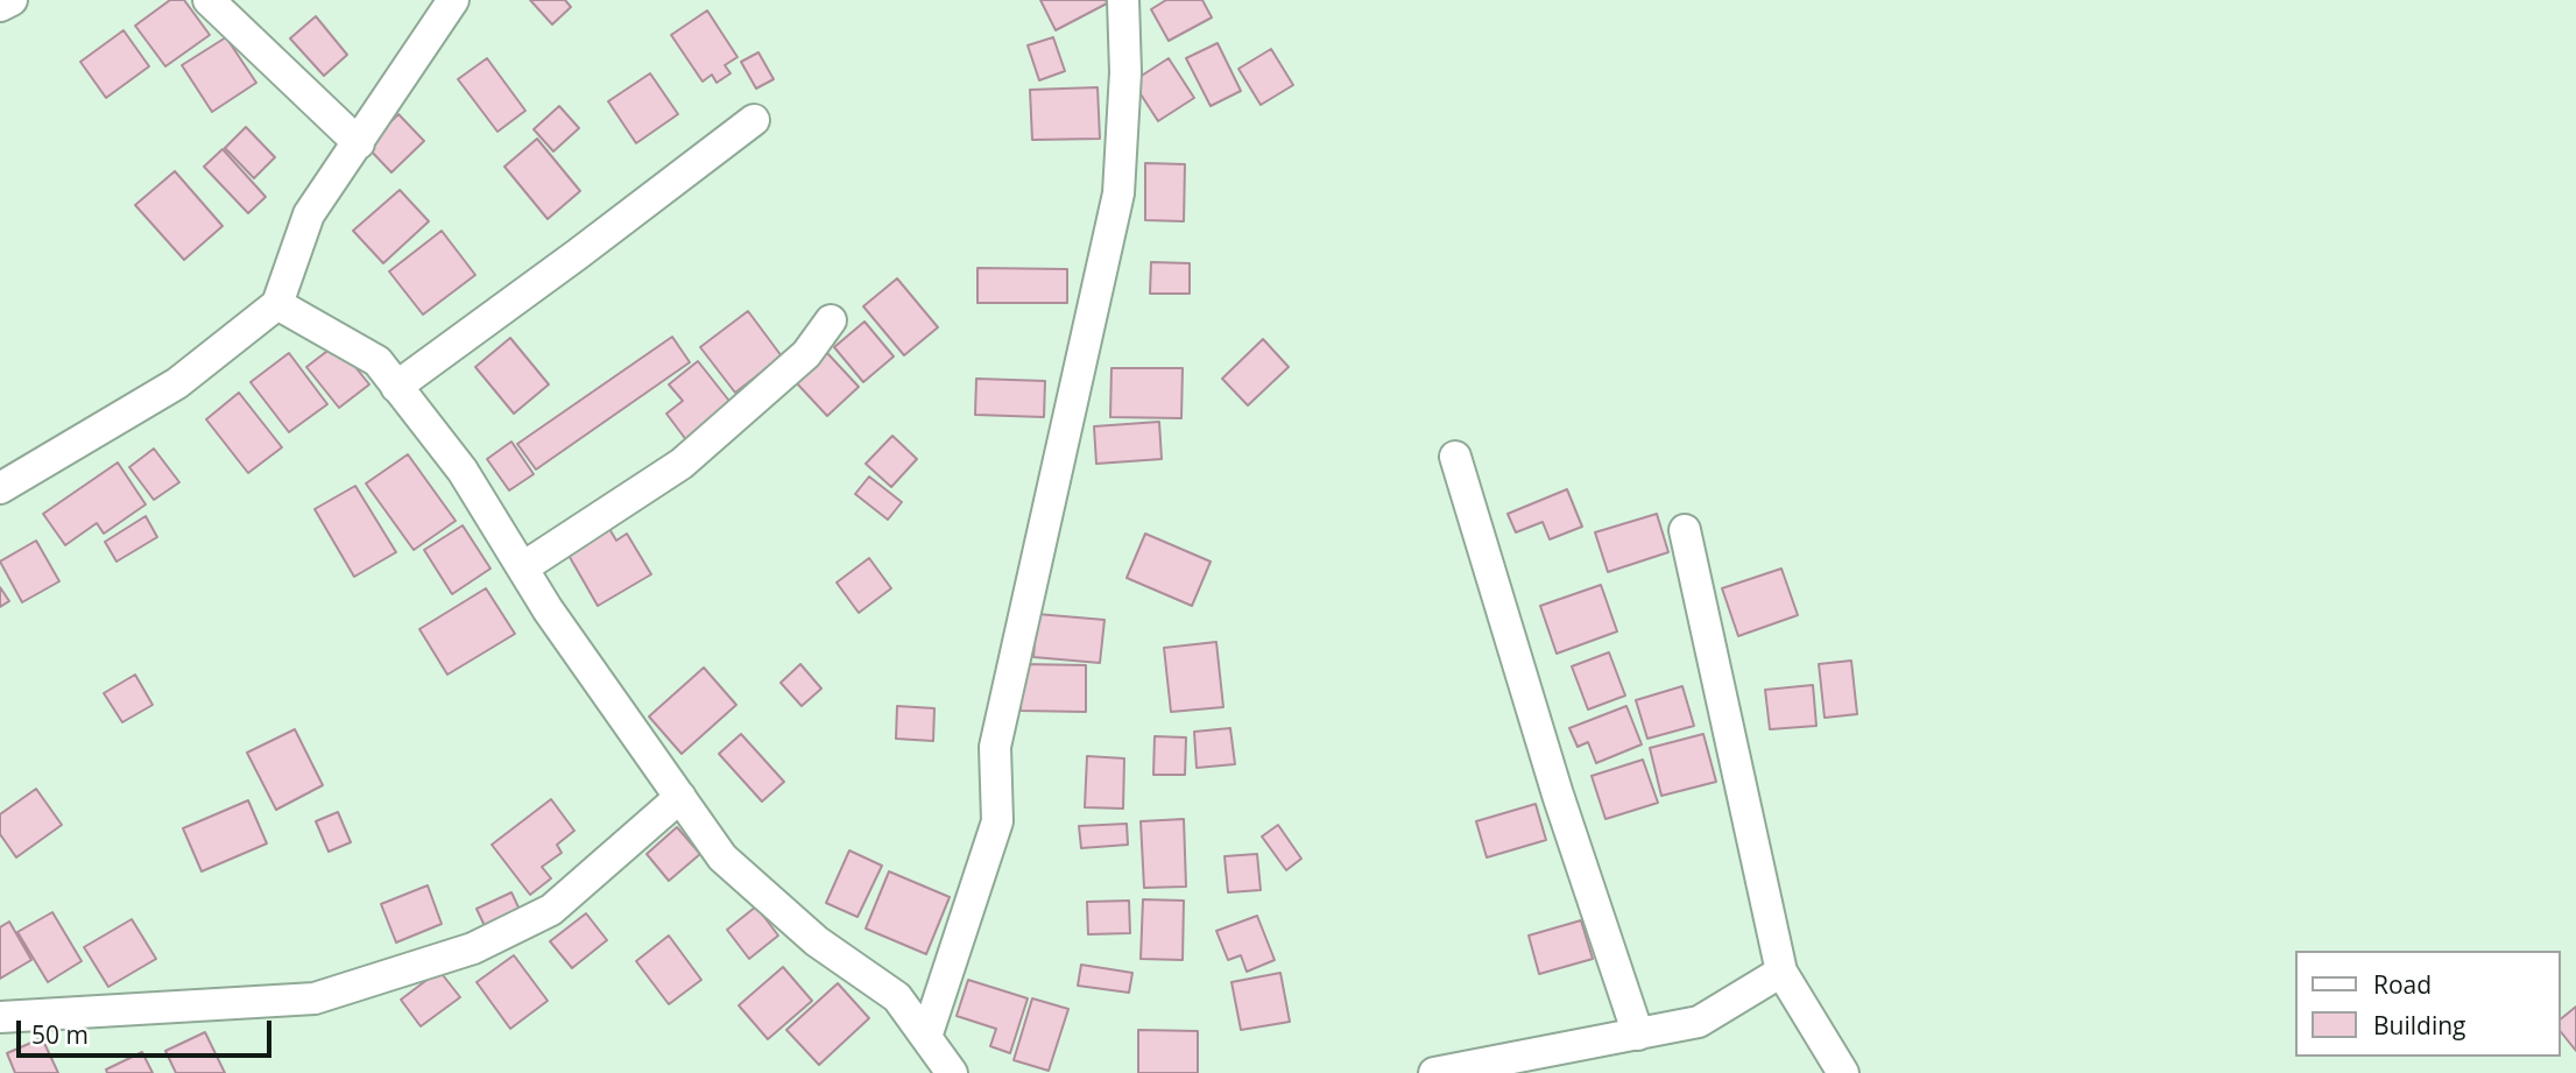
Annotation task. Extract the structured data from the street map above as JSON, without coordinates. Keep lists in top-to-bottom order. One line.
{"legend":["Road","Building"],"scale_bar":"50 m"}
